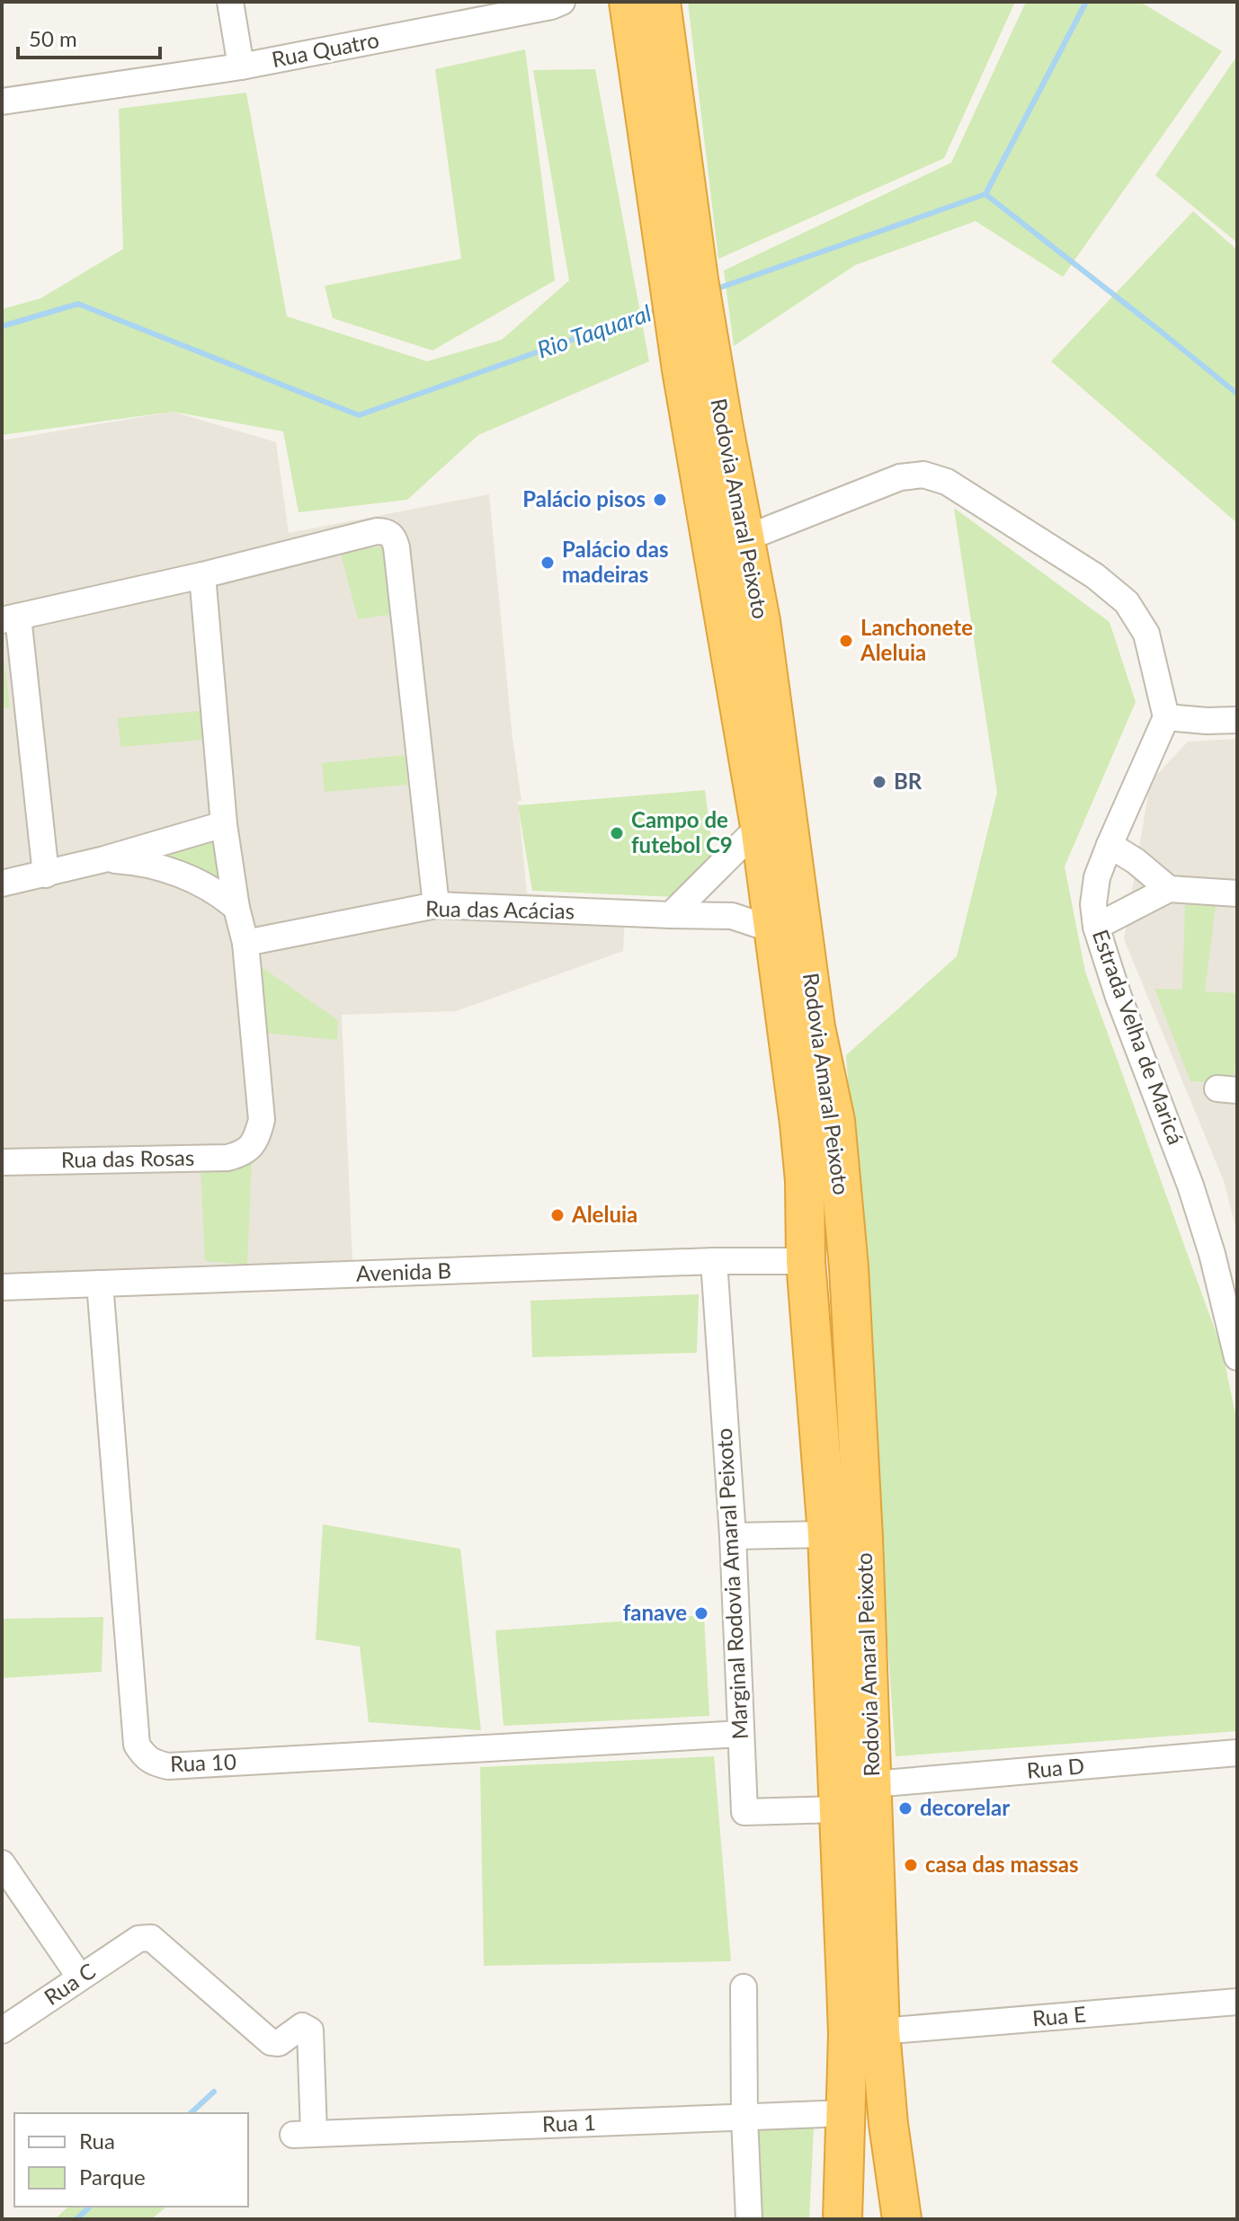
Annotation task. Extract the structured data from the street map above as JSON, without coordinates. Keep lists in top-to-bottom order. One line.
{"streets":{"highway":["Rodovia Amaral Peixoto"],"street":["Rua Quatro","Rua das Acácias","Estrada Velha de Maricá","Rua das Rosas","Avenida B","Marginal Rodovia Amaral Peixoto","Rua 10","Rua D","Rua C","Rua E","Rua 1"]},"crossings":[["Rodovia Amaral Peixoto","Rua das Acácias"],["Rodovia Amaral Peixoto","Avenida B"],["Rodovia Amaral Peixoto","Marginal Rodovia Amaral Peixoto"],["Rodovia Amaral Peixoto","Rua D"],["Rodovia Amaral Peixoto","Rua E"],["Rodovia Amaral Peixoto","Rua 1"],["Rua das Acácias","Rua das Rosas"],["Avenida B","Marginal Rodovia Amaral Peixoto"],["Avenida B","Rua 10"],["Marginal Rodovia Amaral Peixoto","Rua 10"],["Rua C","Rua 1"]],"water":["Rio Taquaral"],"places":["Palácio pisos","Palácio das madeiras","Lanchonete Aleluia","BR","Campo de futebol C9","Aleluia","fanave","decorelar","casa das massas"],"legend":["Rua","Parque"],"scale_bar":"50 m"}
